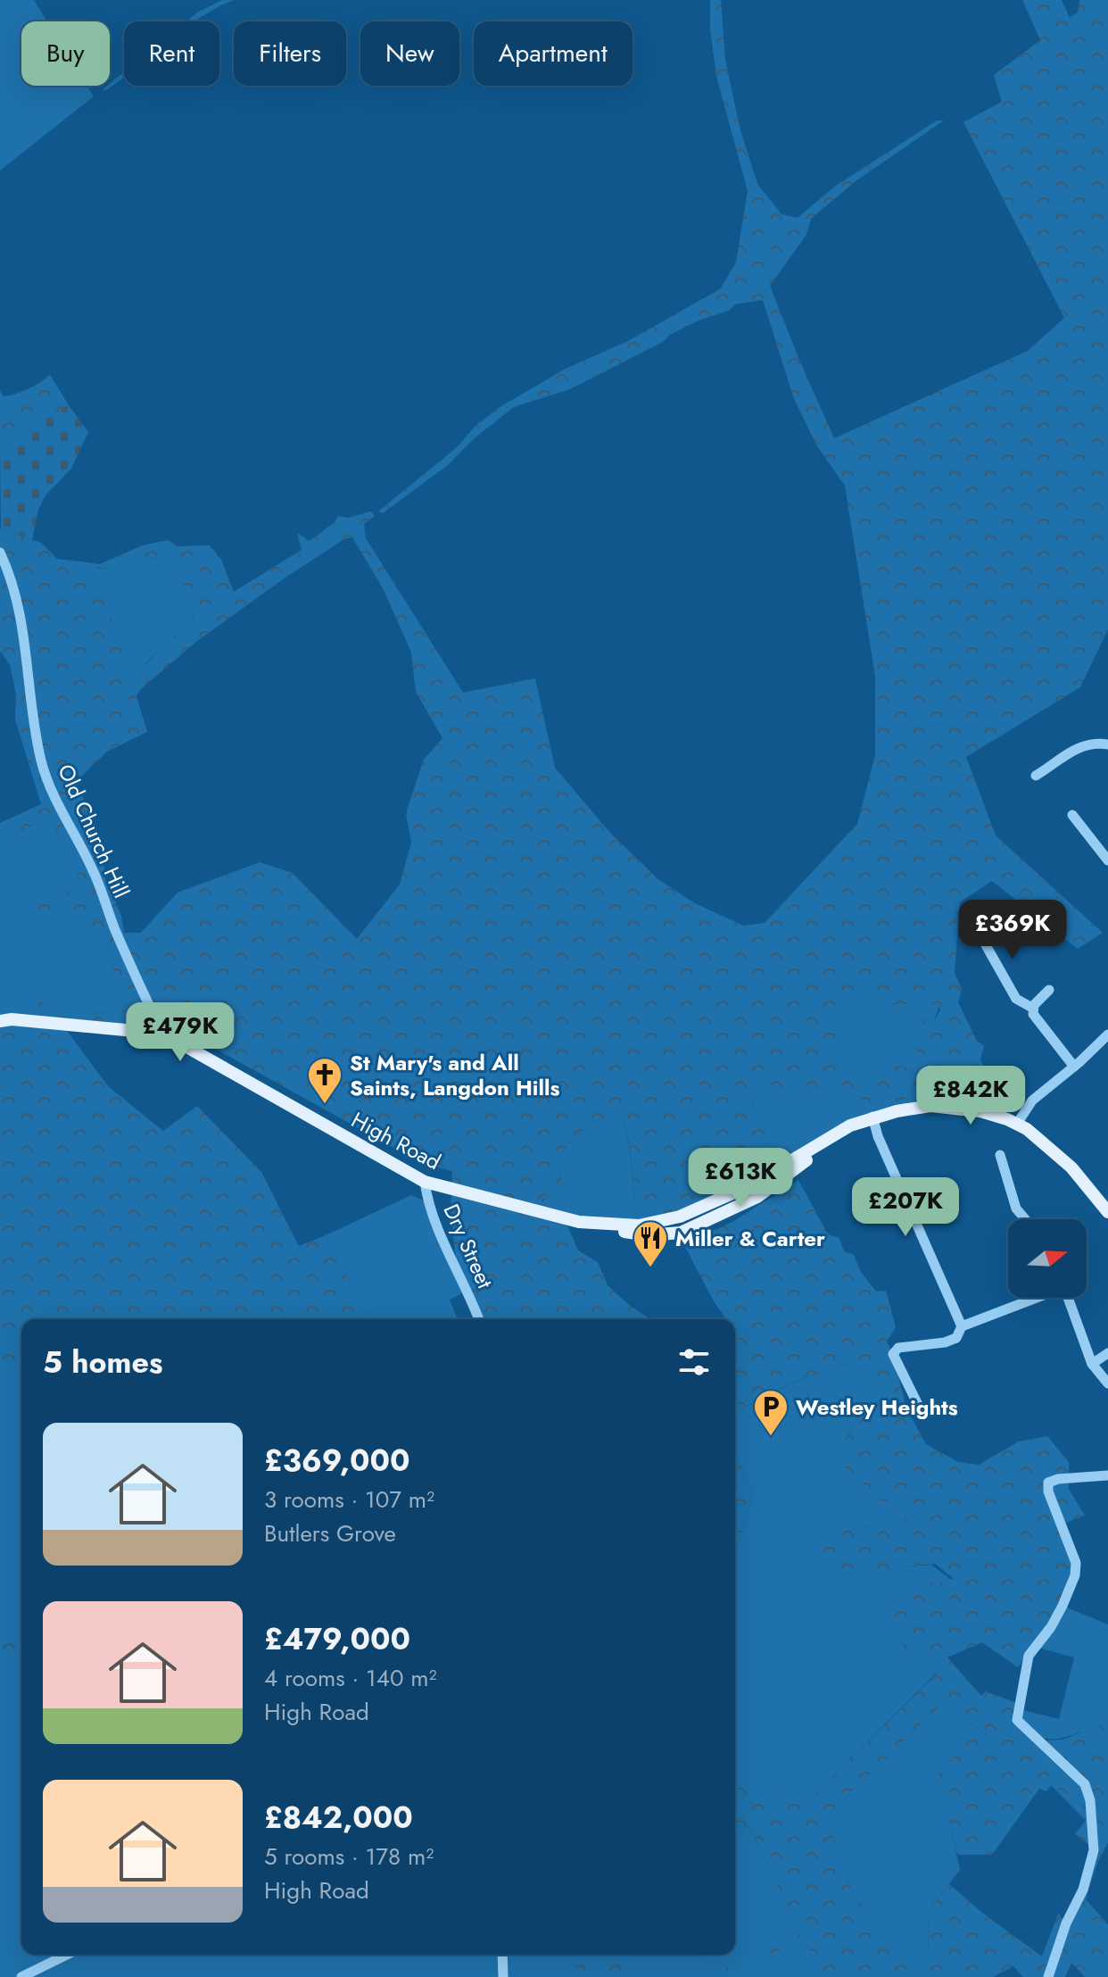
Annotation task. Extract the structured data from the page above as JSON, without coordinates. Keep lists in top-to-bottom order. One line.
{"streets":{"main road":["High Road"],"street":["Old Church Hill","Dry Street"]},"crossings":[["Old Church Hill","High Road"],["High Road","Dry Street"]],"places":{"church":["St Mary's and All Saints, Langdon Hills"],"restaurant":["Miller & Carter"],"parking":["Westley Heights"]},"north":"right","page":{"chip":["Buy","Rent","Filters","New","Apartment"],"price":["£369K","£479K","£842K","£613K","£207K"],"heading":"5 homes","list":[{"name":"£369,000","note":"3 rooms · 107 m² · Butlers Grove"},{"name":"£479,000","note":"4 rooms · 140 m² · High Road"},{"name":"£842,000","note":"5 rooms · 178 m² · High Road"}]}}
